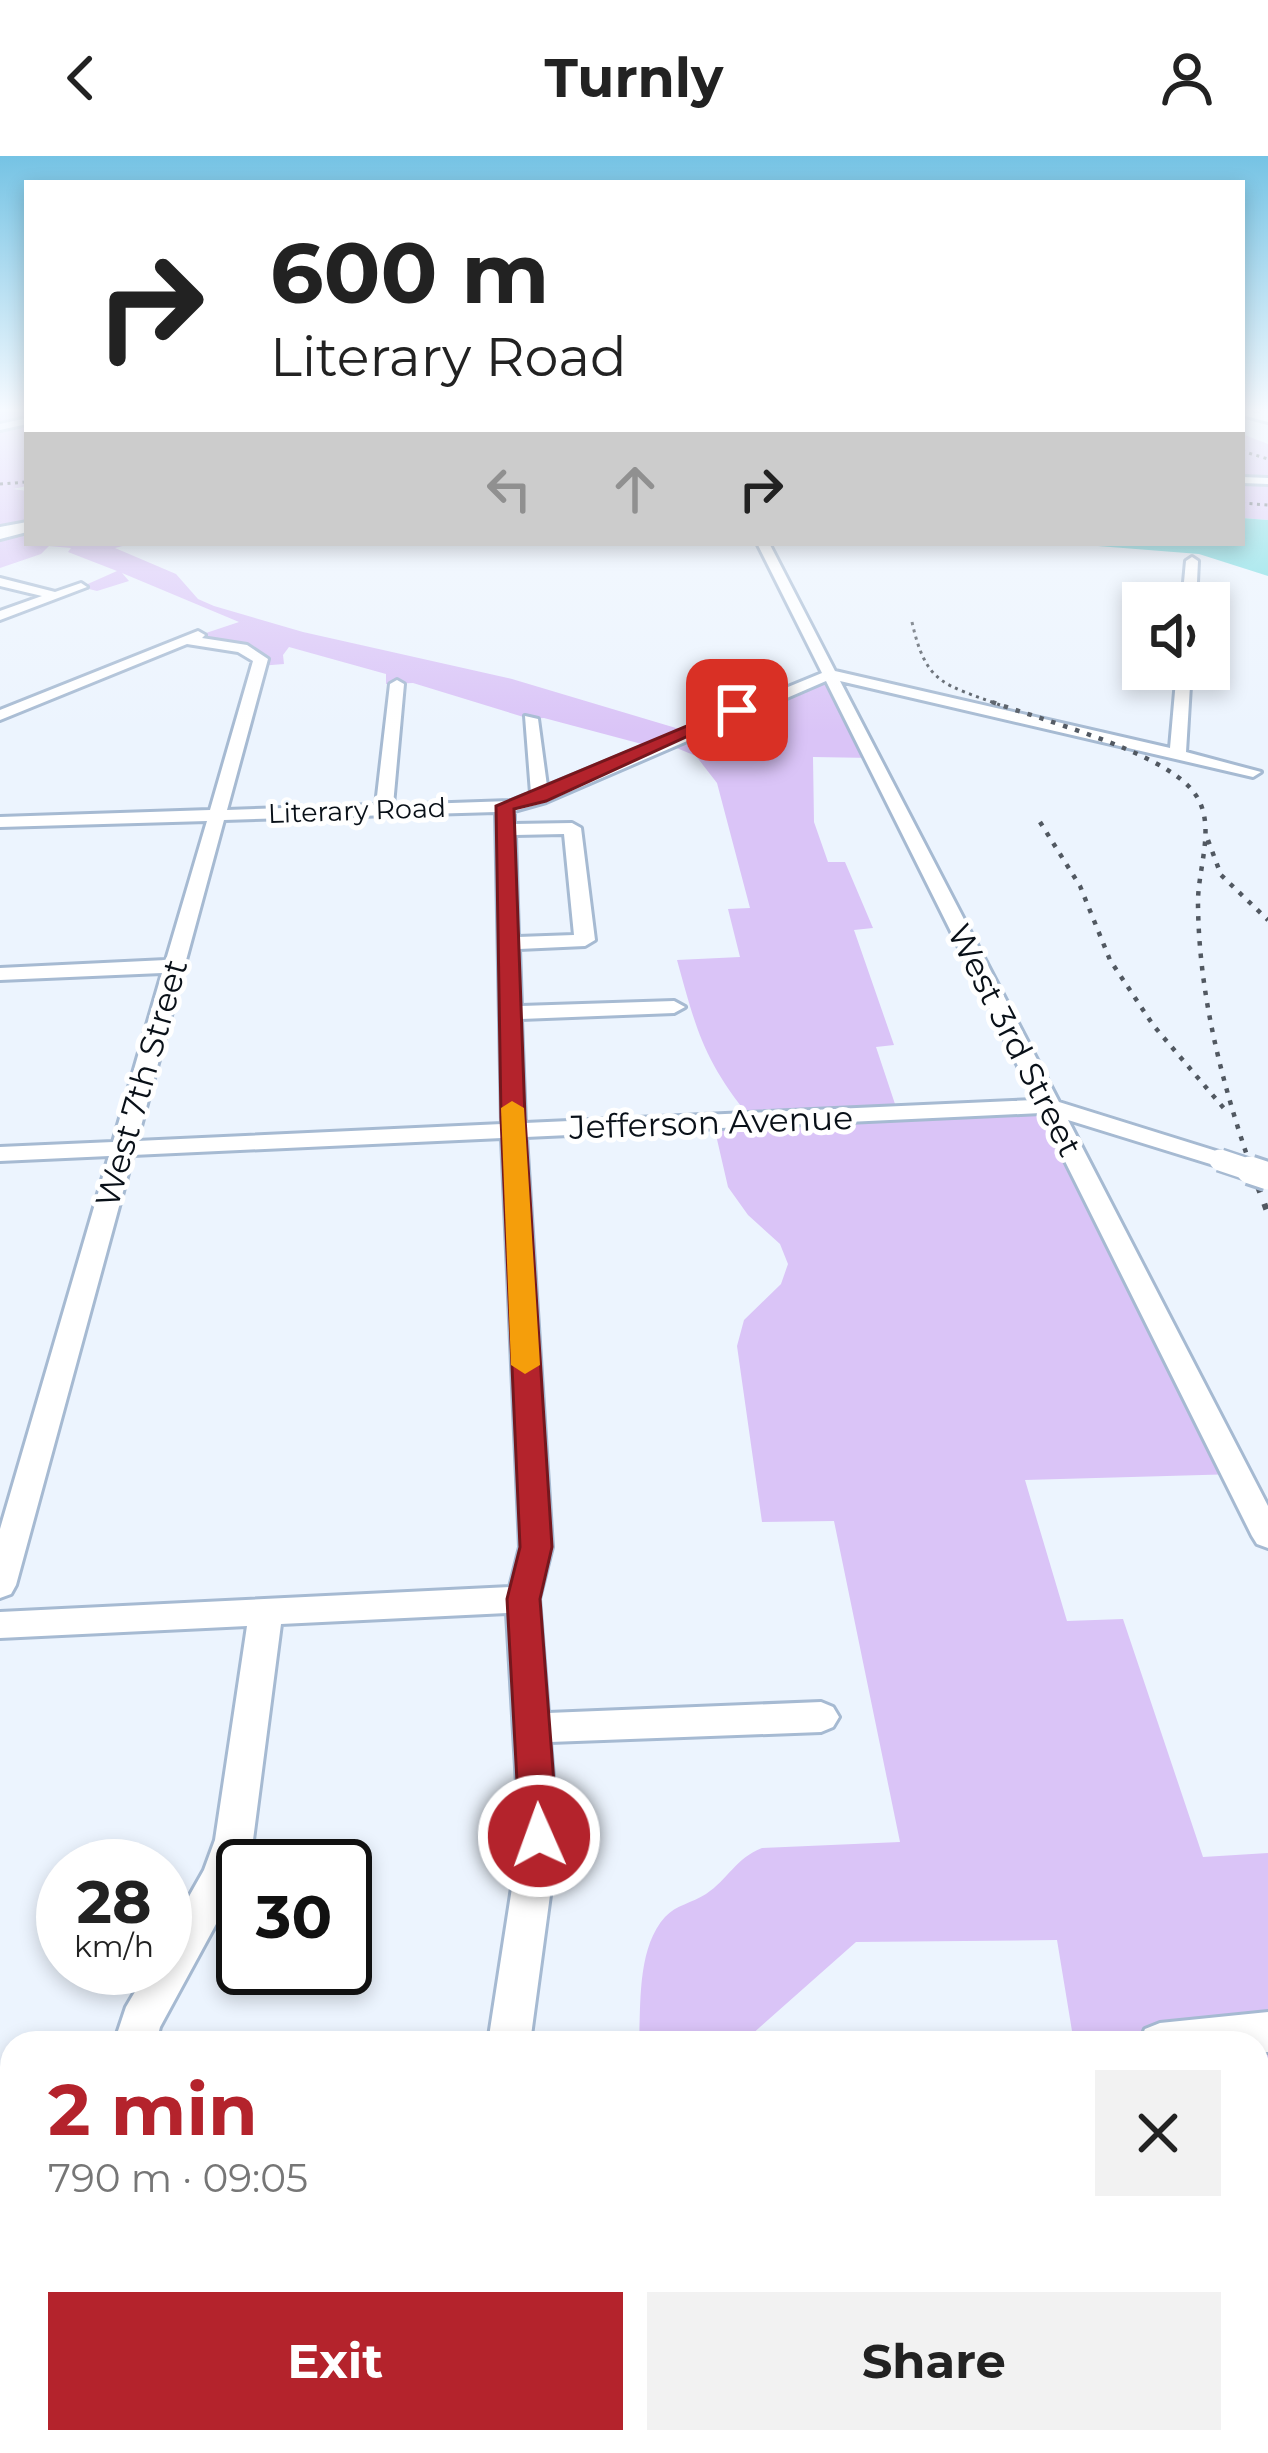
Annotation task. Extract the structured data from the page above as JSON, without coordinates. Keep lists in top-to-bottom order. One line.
{"streets":{"street":["Literary Road","West 3rd Street","West 7th Street","Jefferson Avenue"]},"crossings":[["Literary Road","West 3rd Street"],["Literary Road","West 7th Street"],["West 3rd Street","Jefferson Avenue"],["West 7th Street","Jefferson Avenue"]],"page":{"header":"Turnly","turn":["600 m","Literary Road"],"speed":"28 km/h","limit":"30","heading":["2 min","790 m · 09:05"],"buttons":["Exit","Share"]}}
